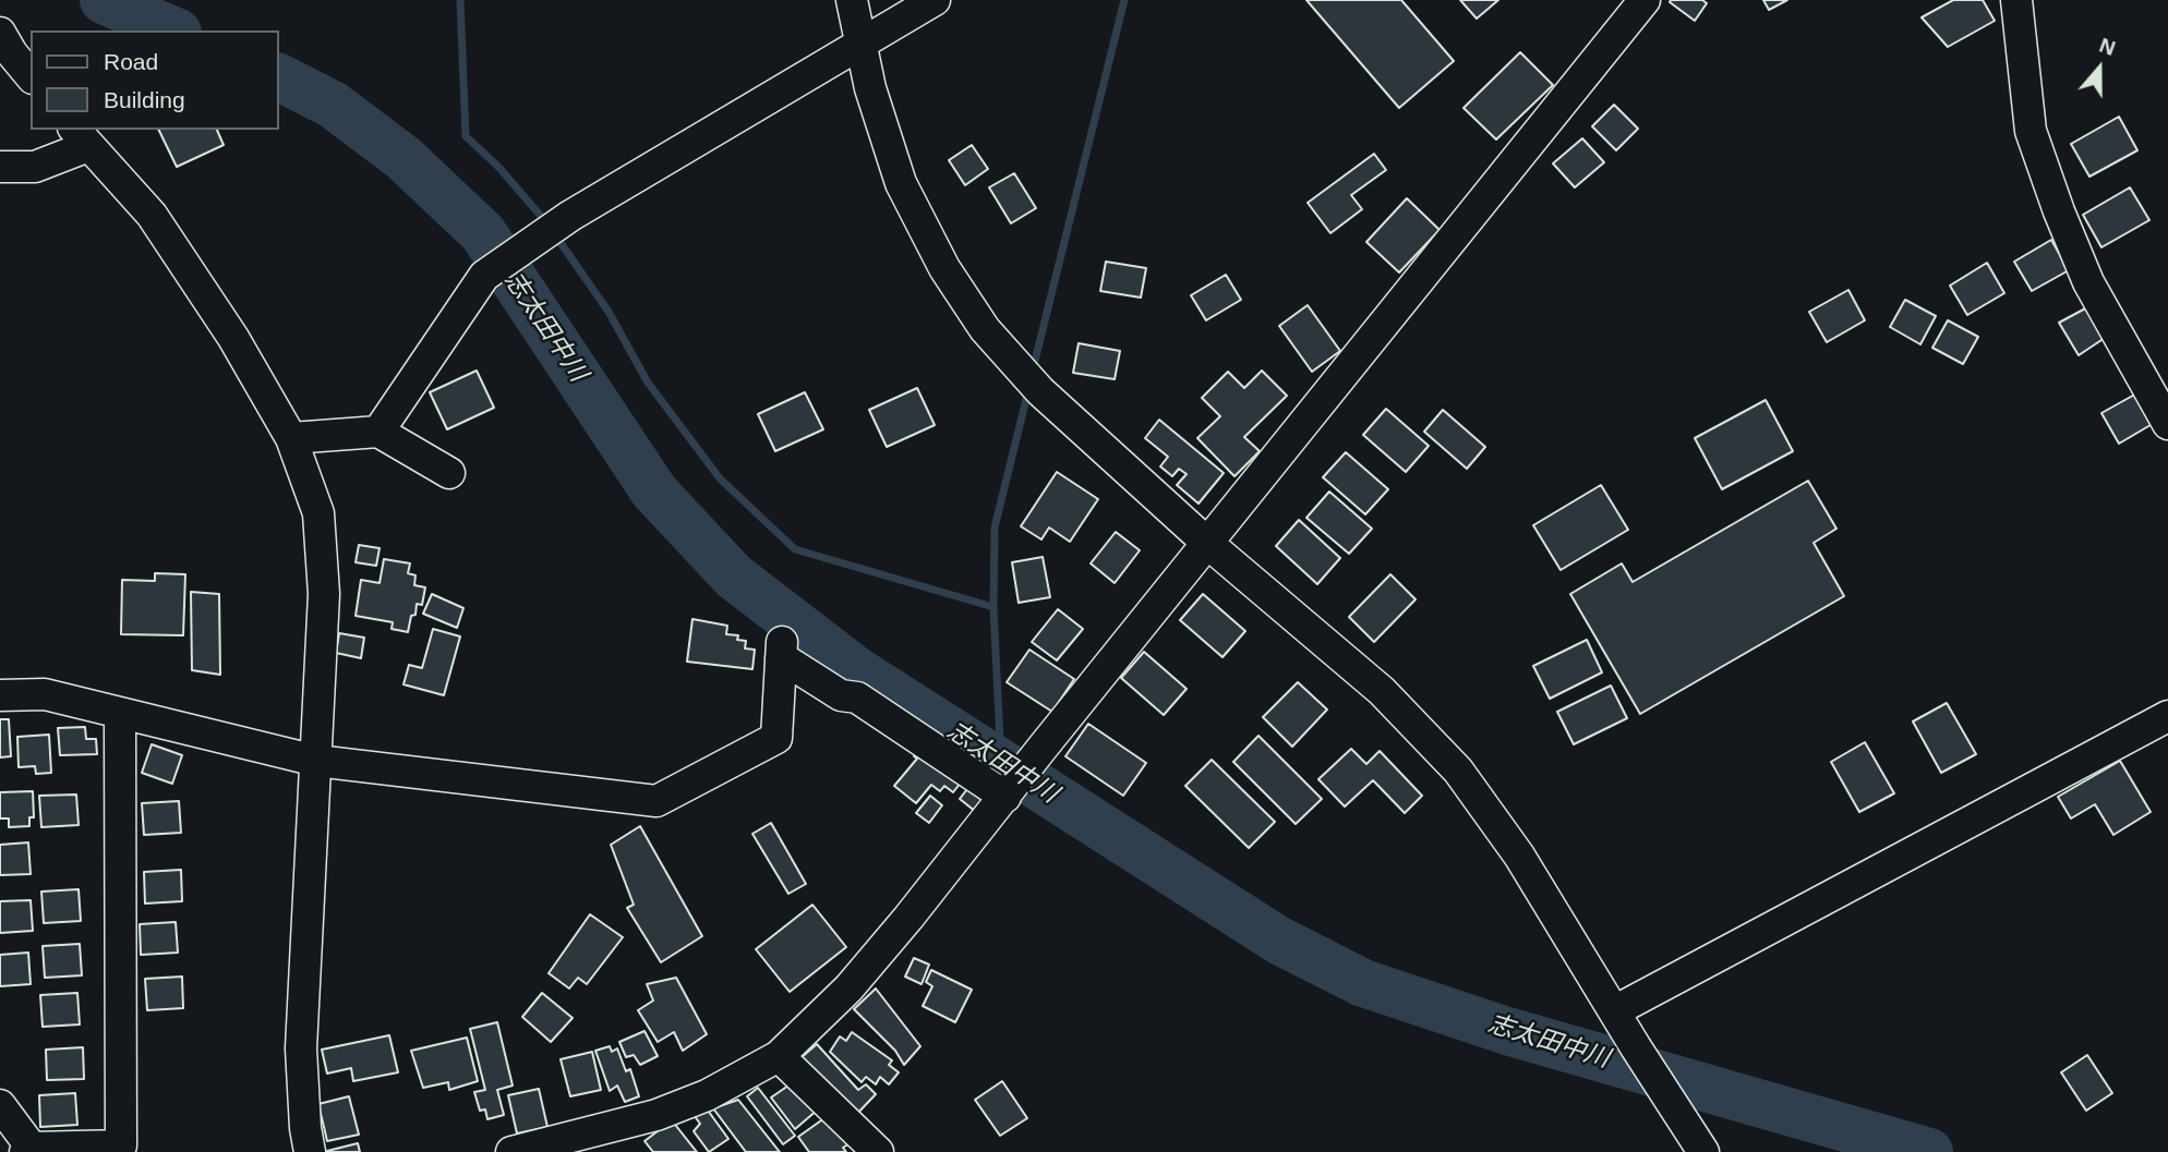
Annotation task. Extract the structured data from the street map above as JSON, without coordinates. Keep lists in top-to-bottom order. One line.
{"water":["志太田中川"],"legend":["Road","Building"],"north":"top"}
